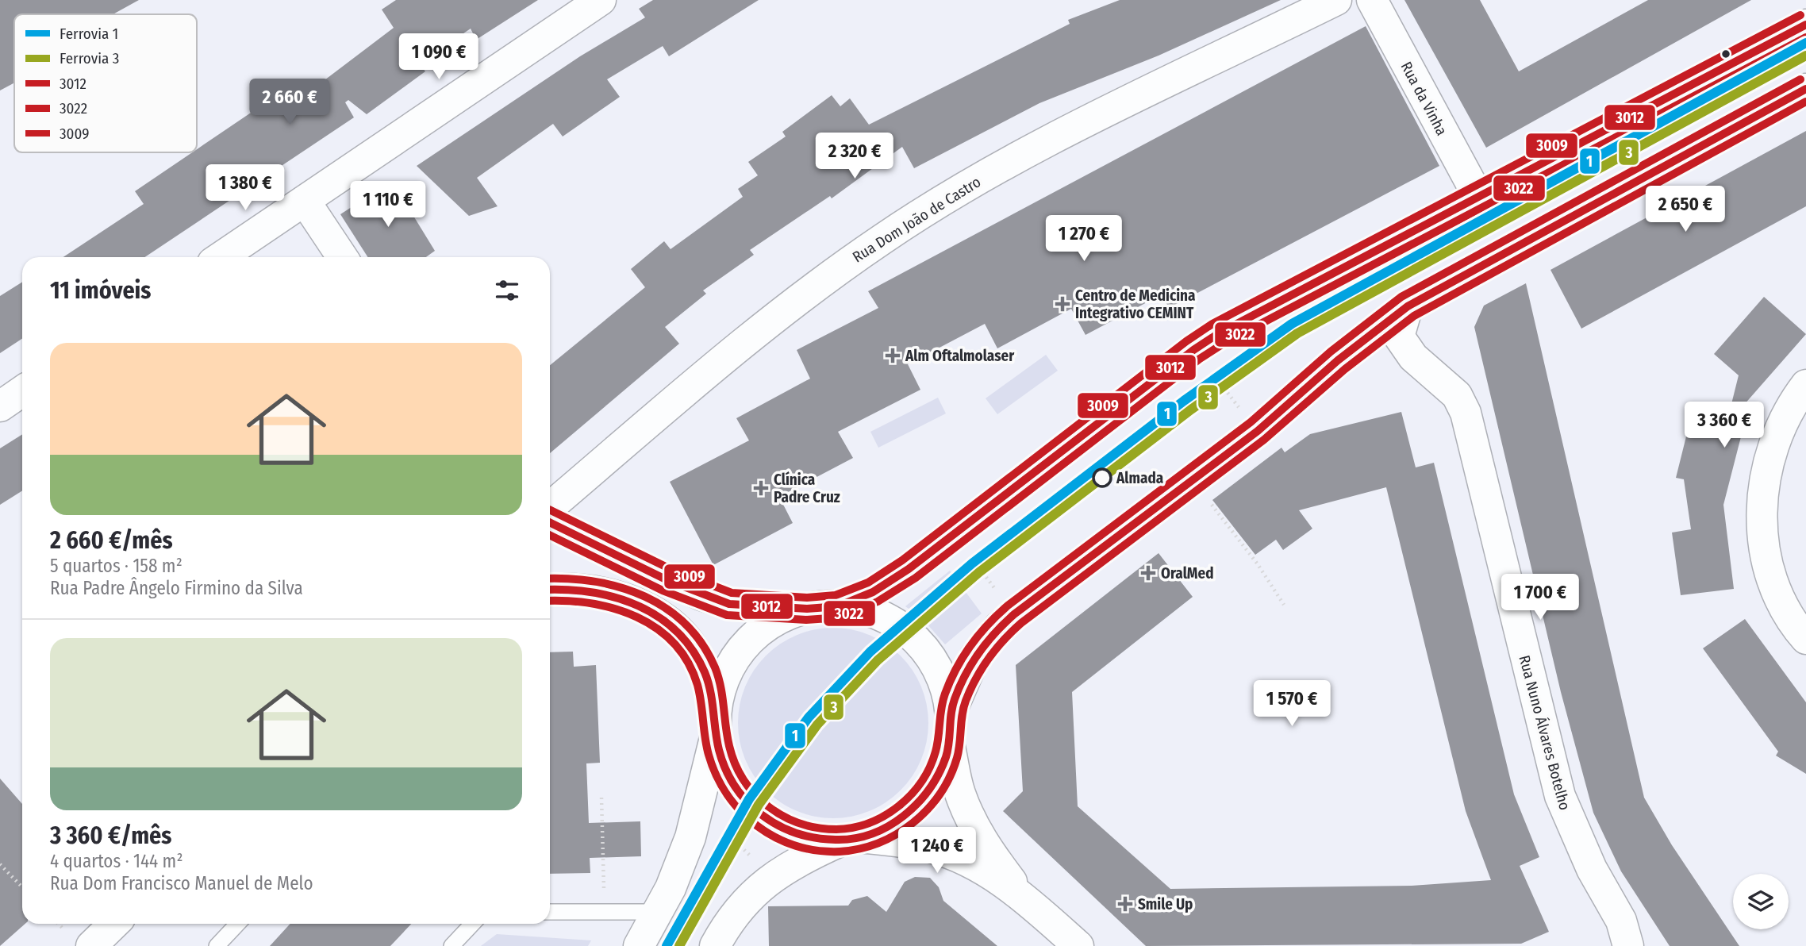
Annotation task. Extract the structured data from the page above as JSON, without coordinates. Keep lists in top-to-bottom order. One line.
{"streets":{"main road":["Rua da Vinha","Rua Dom João de Castro","Rua Nuno Álvares Botelho"]},"places":{"health":["Centro de Medicina Integrativo CEMINT","Alm Oftalmolaser","Clínica Padre Cruz","OralMed","Smile Up"],"other":["Almada"]},"lines":["transit line 3009","transit line 3012","transit line 3022","rail line 1","rail line 3"],"legend":["Ferrovia 1","Ferrovia 3","3012","3022","3009"],"page":{"price":["1 090 €","2 660 €","2 320 €","1 380 €","1 110 €","2 650 €","1 270 €","3 360 €","1 700 €","1 570 €","1 240 €"],"heading":"11 imóveis","list":[{"name":"2 660 €/mês","note":"5 quartos · 158 m² · Rua Padre Ângelo Firmino da Silva"},{"name":"3 360 €/mês","note":"4 quartos · 144 m² · Rua Dom Francisco Manuel de Melo"}]}}
